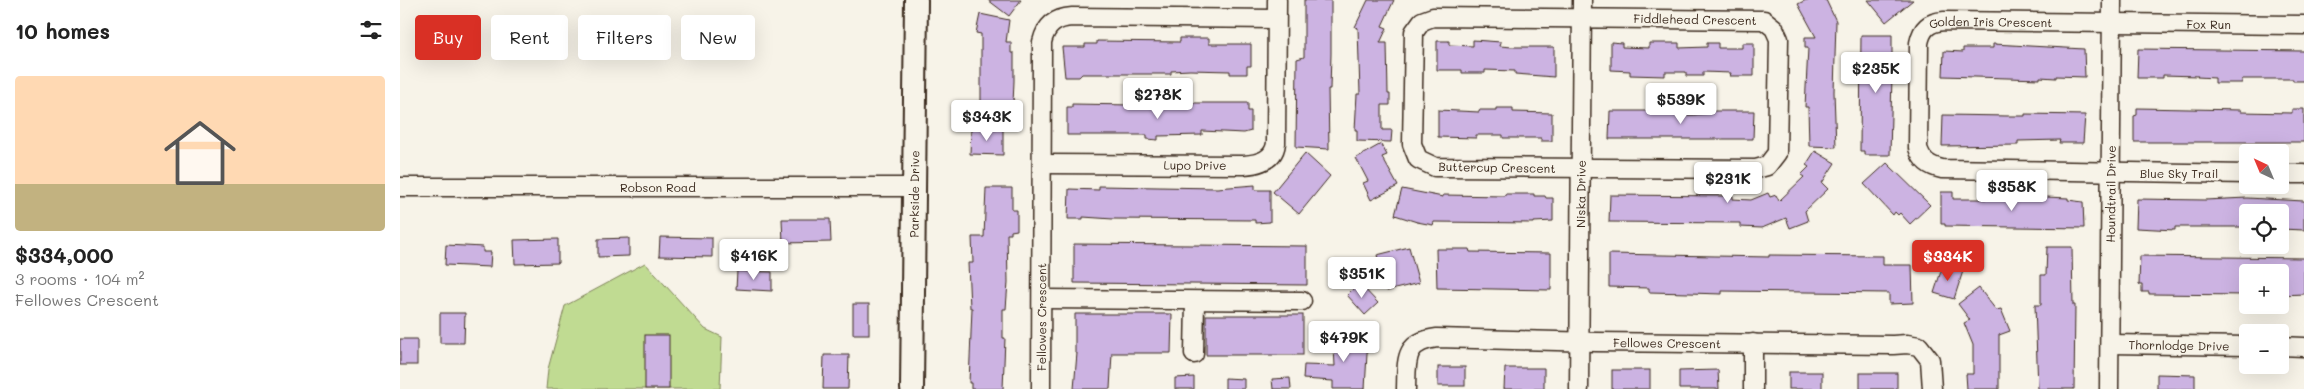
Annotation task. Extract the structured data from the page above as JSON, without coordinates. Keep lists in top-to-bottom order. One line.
{"streets":{"main road":["Parkside Drive"],"street":["Fiddlehead Crescent","Fox Run","Golden Iris Crescent","Lupo Drive","Buttercup Crescent","Blue Sky Trail","Robson Road","Houndtrail Drive","Niska Drive","Fellowes Crescent","Thornlodge Drive"]},"crossings":[["Fiddlehead Crescent","Buttercup Crescent"],["Fiddlehead Crescent","Niska Drive"],["Fox Run","Golden Iris Crescent"],["Fox Run","Houndtrail Drive"],["Golden Iris Crescent","Blue Sky Trail"],["Golden Iris Crescent","Houndtrail Drive"],["Lupo Drive","Fellowes Crescent"],["Buttercup Crescent","Niska Drive"],["Blue Sky Trail","Houndtrail Drive"],["Robson Road","Parkside Drive"],["Houndtrail Drive","Thornlodge Drive"],["Niska Drive","Fellowes Crescent"]],"north":"top left","page":{"heading":"10 homes","chip":["Buy","Rent","Filters","New"],"price":["$235K","$278K","$539K","$343K","$231K","$358K","$416K","$334K","$351K","$479K"],"list":[{"name":"$334,000","note":"3 rooms · 104 m² · Fellowes Crescent"}],"map_buttons":["+","−"]}}
